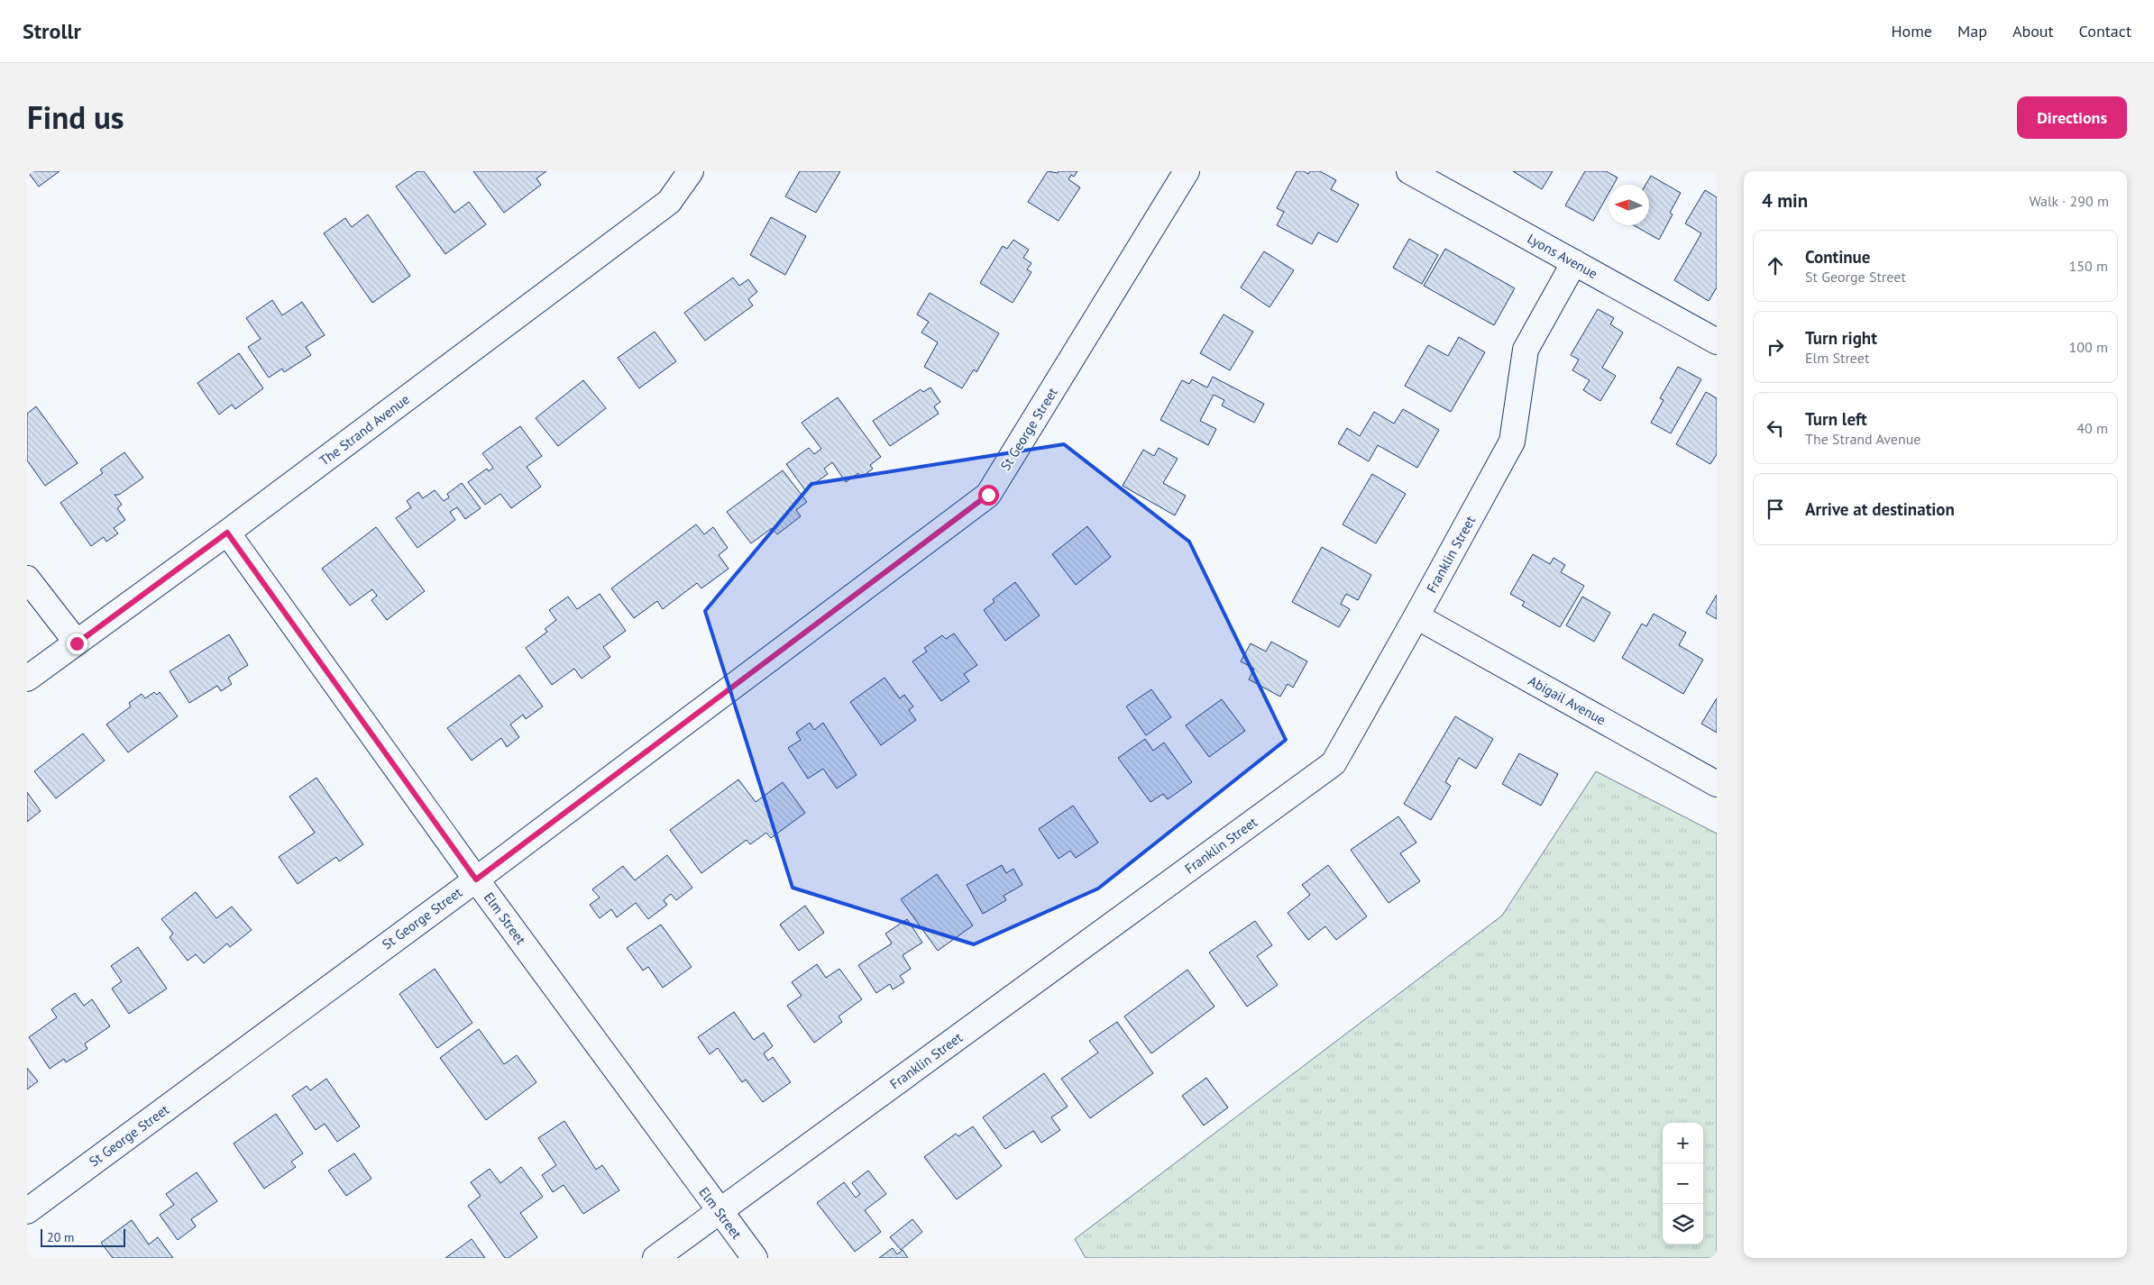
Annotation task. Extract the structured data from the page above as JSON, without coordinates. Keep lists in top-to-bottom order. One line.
{"streets":{"street":["Lyons Avenue","St George Street","The Strand Avenue","Franklin Street","Abigail Avenue","Elm Street"]},"crossings":[["Lyons Avenue","Franklin Street"],["St George Street","Elm Street"],["The Strand Avenue","Elm Street"],["Franklin Street","Abigail Avenue"],["Franklin Street","Elm Street"]],"scale_bar":"20 m","north":"left","page":{"header":"Strollr","nav":["Home","Map","About","Contact"],"title":"Find us","buttons":"Directions","heading":["4 min","Walk · 290 m"],"list":[["Continue","St George Street","150 m"],["Turn right","Elm Street","100 m"],["Turn left","The Strand Avenue","40 m"],"Arrive at destination"],"map_buttons":["+","−"],"scale":"20 m"}}
